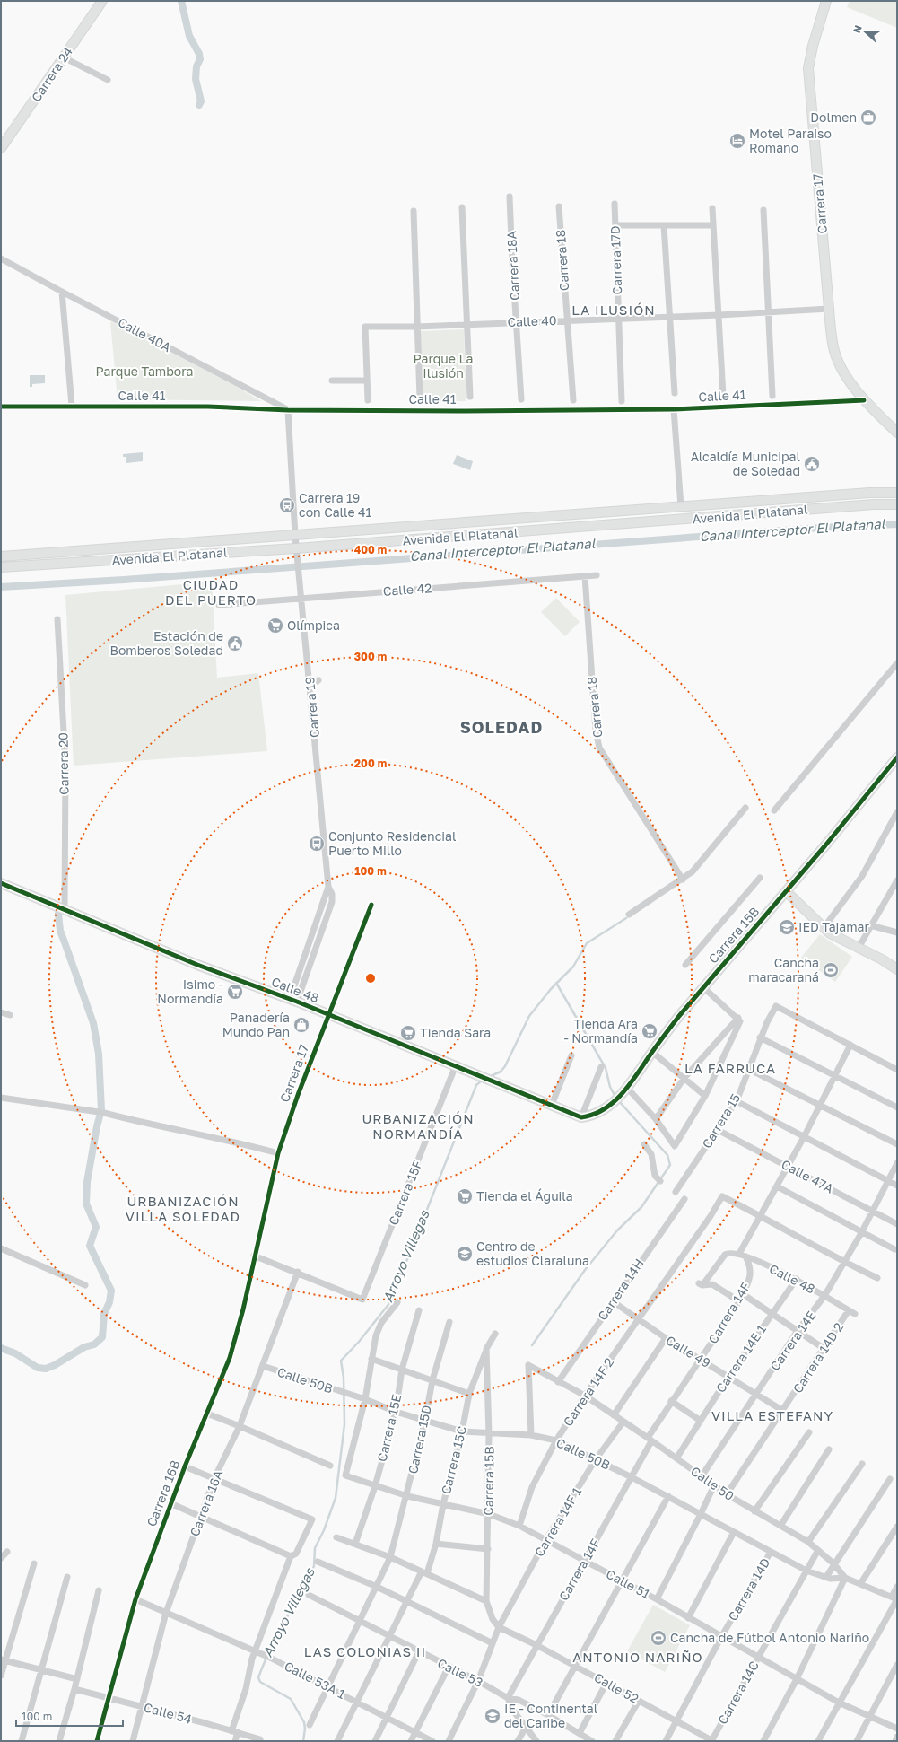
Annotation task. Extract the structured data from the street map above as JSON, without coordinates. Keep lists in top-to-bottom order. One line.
{"streets":{"main road":["Carrera 24","Carrera 17","Avenida El Platanal","Carrera 15B","Calle 48"],"street":["Carrera 18","Carrera 17D","Carrera 18A","Calle 40","Calle 40A","Calle 41","Calle 42","Carrera 19","Carrera 20","Carrera 15","Calle 47A","Carrera 15F","Carrera 14H","Carrera 14F","Carrera 14E","Calle 49","Carrera 14D 2","Carrera 14E 1","Calle 50B","Carrera 14F 2","Carrera 15E","Carrera 15D","Carrera 15C","Calle 50","Carrera 16B","Carrera 16A","Carrera 14F 1","Calle 51","Carrera 14D","Calle 53","Calle 53A 1","Calle 52","Carrera 14C","Calle 54"]},"crossings":[["Carrera 17","Calle 40"],["Carrera 17","Calle 41"],["Carrera 17","Calle 48"],["Carrera 17","Carrera 16B"],["Carrera 18","Calle 40"],["Carrera 18","Calle 42"],["Carrera 17D","Calle 40"],["Carrera 18A","Calle 40"],["Calle 40A","Calle 41"],["Calle 40A","Carrera 19"],["Calle 41","Carrera 19"],["Avenida El Platanal","Carrera 19"],["Calle 42","Carrera 19"],["Carrera 19","Calle 48"],["Carrera 20","Calle 48"],["Carrera 15B","Calle 48"],["Carrera 15B","Calle 50B"],["Carrera 15B","Carrera 15C"],["Carrera 15B","Carrera 14F 1"],["Carrera 15B","Calle 51"],["Carrera 15B","Calle 52"],["Calle 48","Carrera 15F"],["Calle 48","Carrera 14F"],["Calle 48","Carrera 14E"],["Calle 48","Carrera 14D 2"],["Calle 48","Carrera 14E 1"],["Carrera 15","Calle 47A"],["Calle 47A","Carrera 14E"],["Carrera 15F","Carrera 16A"],["Carrera 14H","Calle 49"],["Carrera 14H","Calle 50"],["Carrera 14F","Calle 49"],["Carrera 14F","Calle 50B"],["Carrera 14F","Calle 50"],["Carrera 14F","Calle 51"],["Carrera 14F","Calle 53"],["Carrera 14F","Calle 52"],["Carrera 14E","Calle 49"],["Carrera 14E","Calle 50"],["Calle 49","Carrera 14D 2"],["Calle 49","Carrera 14E 1"],["Calle 49","Carrera 14F 2"],["Carrera 14D 2","Calle 50"],["Carrera 14E 1","Calle 50"],["Calle 50B","Carrera 14F 2"],["Calle 50B","Carrera 15E"],["Calle 50B","Carrera 15D"],["Calle 50B","Carrera 15C"],["Calle 50B","Calle 50"],["Calle 50B","Carrera 16A"],["Calle 50B","Carrera 14F 1"],["Calle 50B","Calle 51"],["Calle 50B","Carrera 14D"],["Calle 50B","Carrera 14C"],["Carrera 14F 2","Calle 50"],["Carrera 14F 2","Calle 51"],["Carrera 15E","Calle 51"],["Carrera 15D","Calle 51"],["Carrera 15C","Calle 51"],["Calle 50","Carrera 14F 1"],["Calle 50","Carrera 14C"],["Carrera 16B","Calle 53A 1"],["Carrera 16B","Calle 54"],["Carrera 16A","Calle 53A 1"],["Carrera 16A","Calle 54"],["Carrera 14F 1","Calle 51"],["Carrera 14F 1","Calle 52"],["Calle 51","Carrera 14D"],["Calle 51","Carrera 14C"],["Carrera 14D","Calle 52"],["Calle 52","Carrera 14C"]],"districts":["LA ILUSIÓN","CIUDAD DEL PUERTO","SOLEDAD","LA FARRUCA","URBANIZACIÓN NORMANDÍA","URBANIZACIÓN VILLA SOLEDAD","VILLA ESTEFANY","LAS COLONIAS II","ANTONIO NARIÑO"],"water":["Canal Interceptor El Platanal","Arroyo Villegas"],"parks":["Parque La Ilusión","Parque Tambora"],"places":{"office":["Dolmen"],"hotel":["Motel Paraiso Romano"],"public building":["Alcaldía Municipal de Soledad","Estación de Bomberos Soledad"],"bus stop":["Carrera 19 con Calle 41","Conjunto Residencial Puerto Millo"],"supermarket":["Olímpica","Isimo - Normandía","Tienda Ara - Normandía","Tienda Sara","Tienda el Águila"],"school or university":["IED Tajamar","Centro de estudios Claraluna","IE - Continental del Caribe"],"sports":["Cancha maracaraná","Cancha de Fútbol Antonio Nariño"],"shop":["Panadería Mundo Pan"]},"scale_bar":"100 m","north":"left","rings":["400 m","300 m","200 m","100 m"]}
